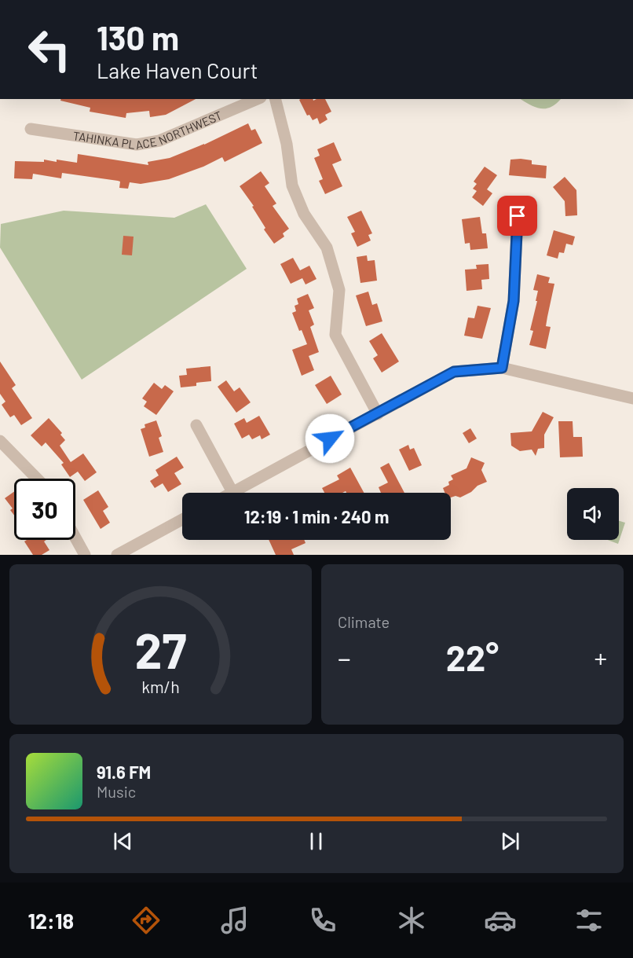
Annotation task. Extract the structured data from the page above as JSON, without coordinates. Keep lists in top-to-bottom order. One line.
{"streets":{"street":["TAHINKA PLACE NORTHWEST"]},"page":{"turn":["130 m","Lake Haven Court"],"limit":"30","trip":"12:19 · 1 min · 240 m","tile":"Climate","heat":["−","22°","+"],"song":["91.6 FM","Music"],"tabs":"12:18","gauge":["27","km/h"]}}
